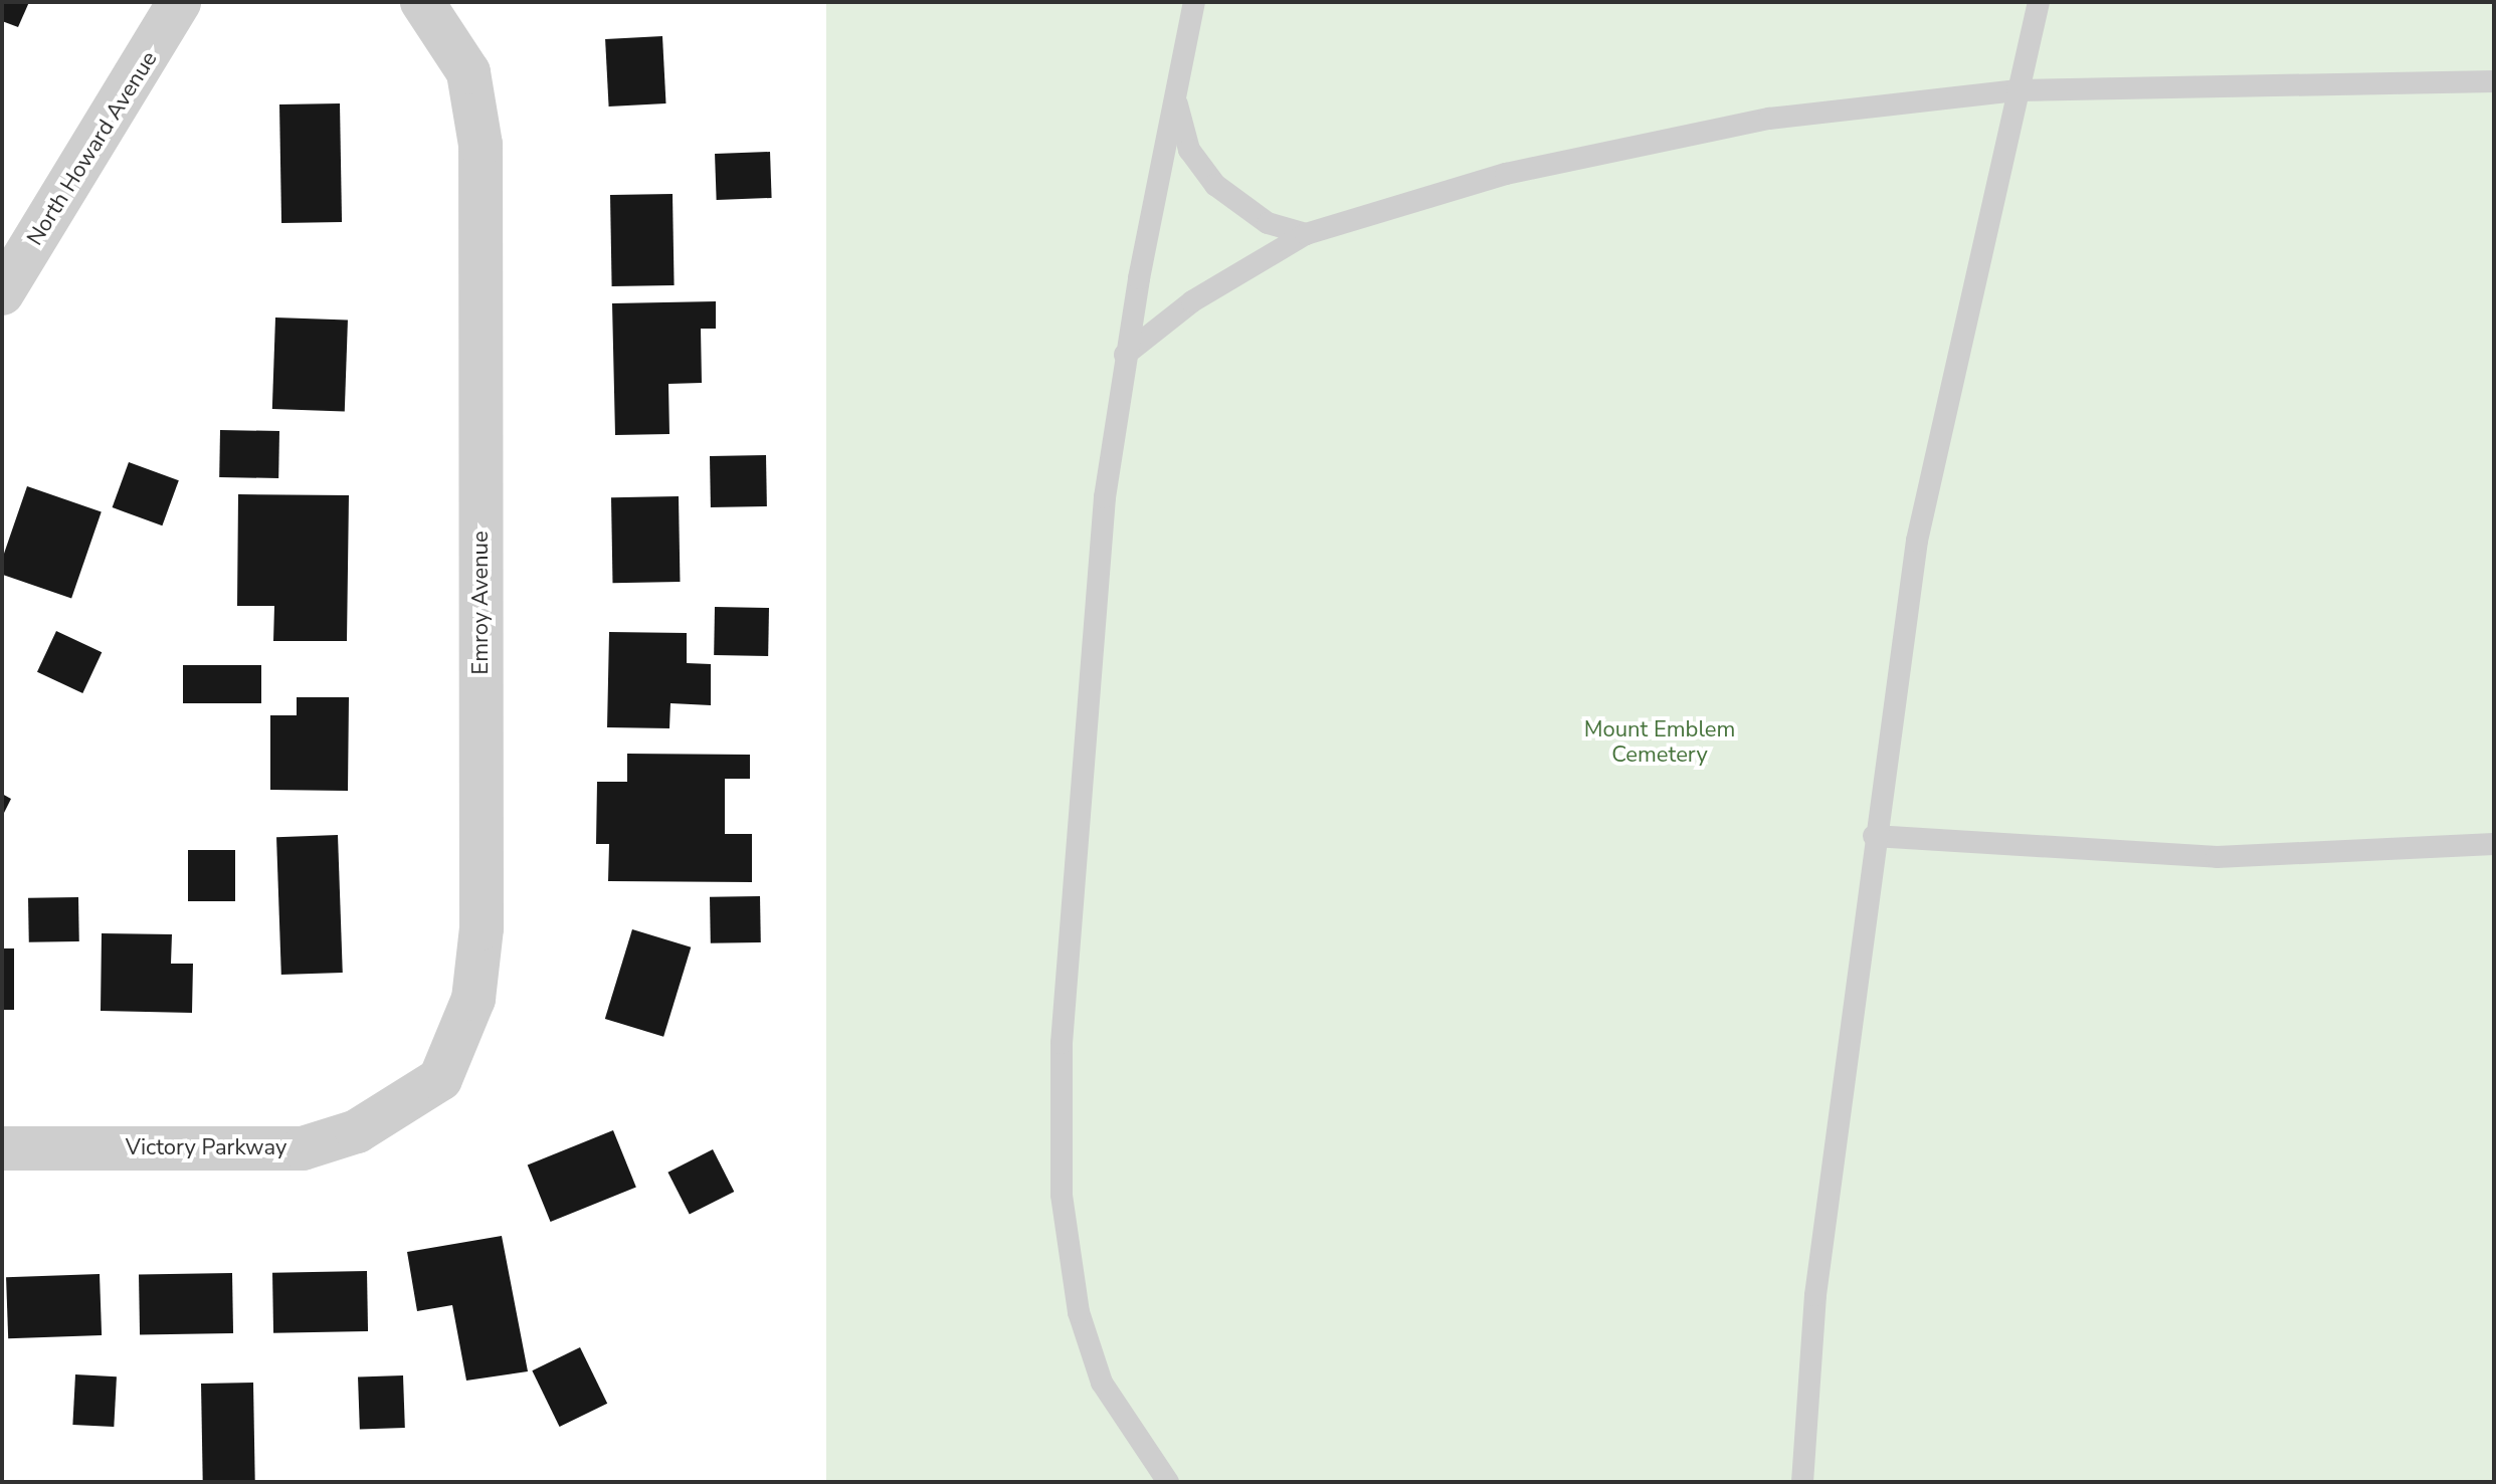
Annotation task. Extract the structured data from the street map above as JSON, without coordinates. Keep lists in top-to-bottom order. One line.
{"streets":{"street":["North Howard Avenue","Emroy Avenue","Victory Parkway"]},"crossings":[["Emroy Avenue","Victory Parkway"]],"parks":["Mount Emblem Cemetery"]}
